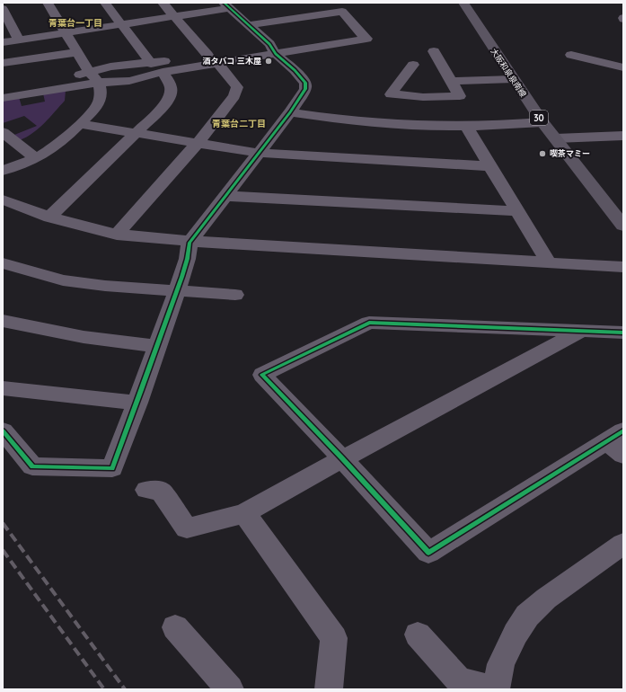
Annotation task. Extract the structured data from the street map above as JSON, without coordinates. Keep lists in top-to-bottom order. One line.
{"streets":{"main road":["大阪和泉泉南線","30"]},"districts":["青葉台一丁目","青葉台二丁目"],"places":["酒タバコ 三木屋","喫茶マミー"]}
